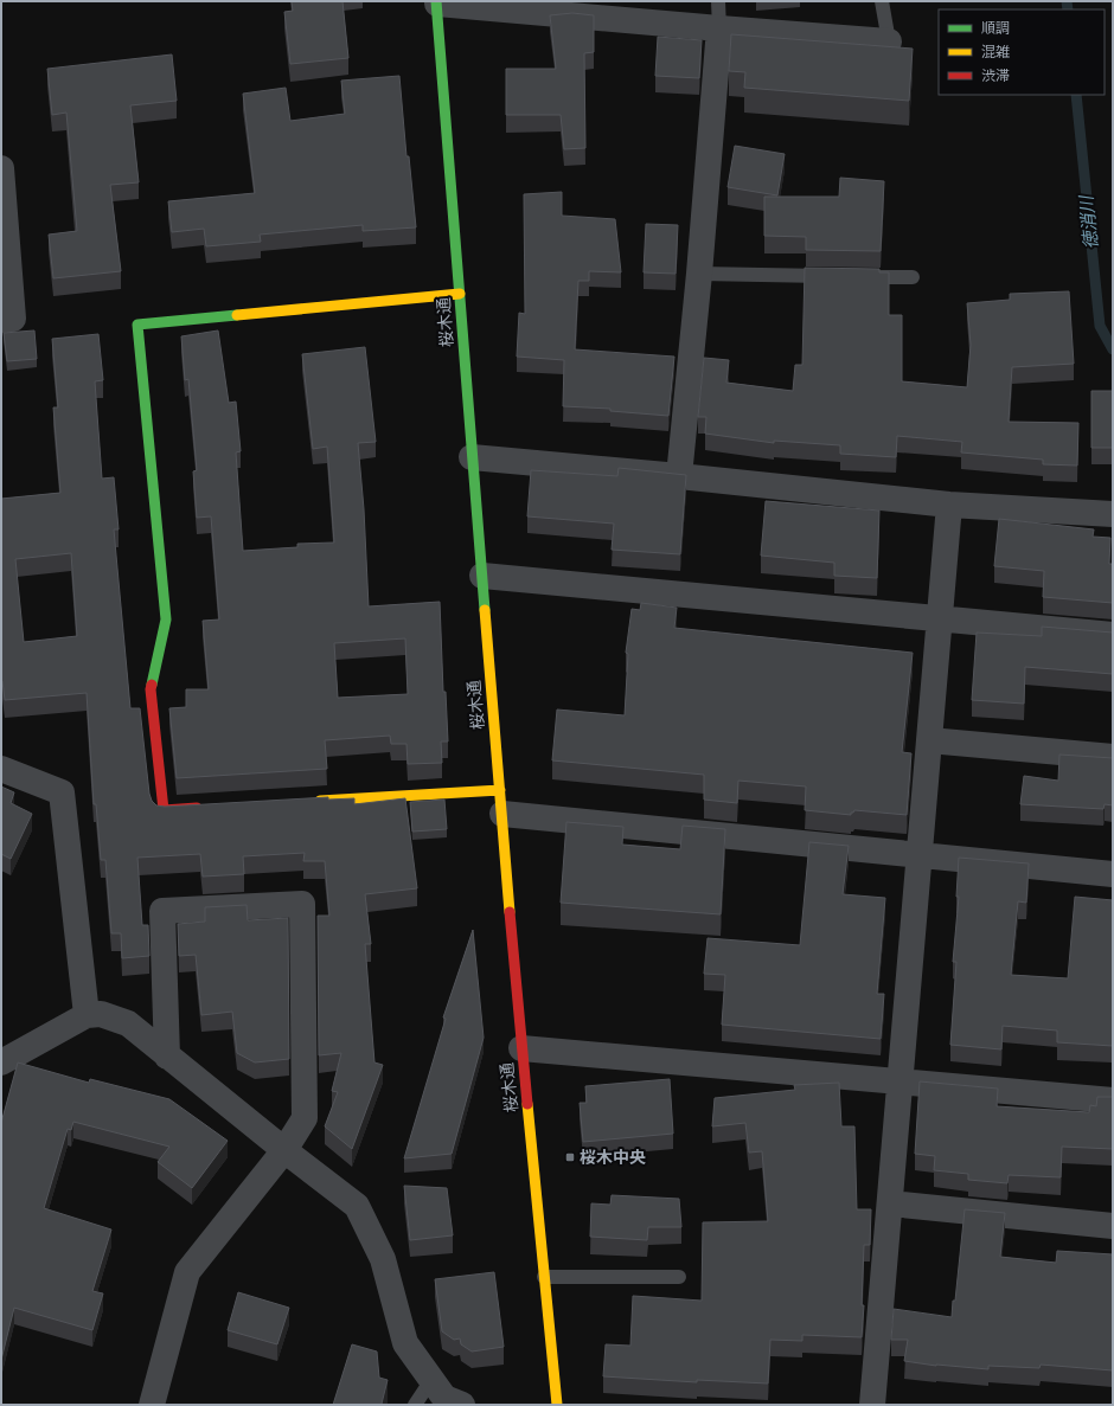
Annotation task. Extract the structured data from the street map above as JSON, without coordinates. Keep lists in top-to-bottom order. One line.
{"streets":{"street":["桜木通"]},"water":["徳消川"],"places":{"transit":["桜木中央"]},"legend":["順調","混雑","渋滞"]}
